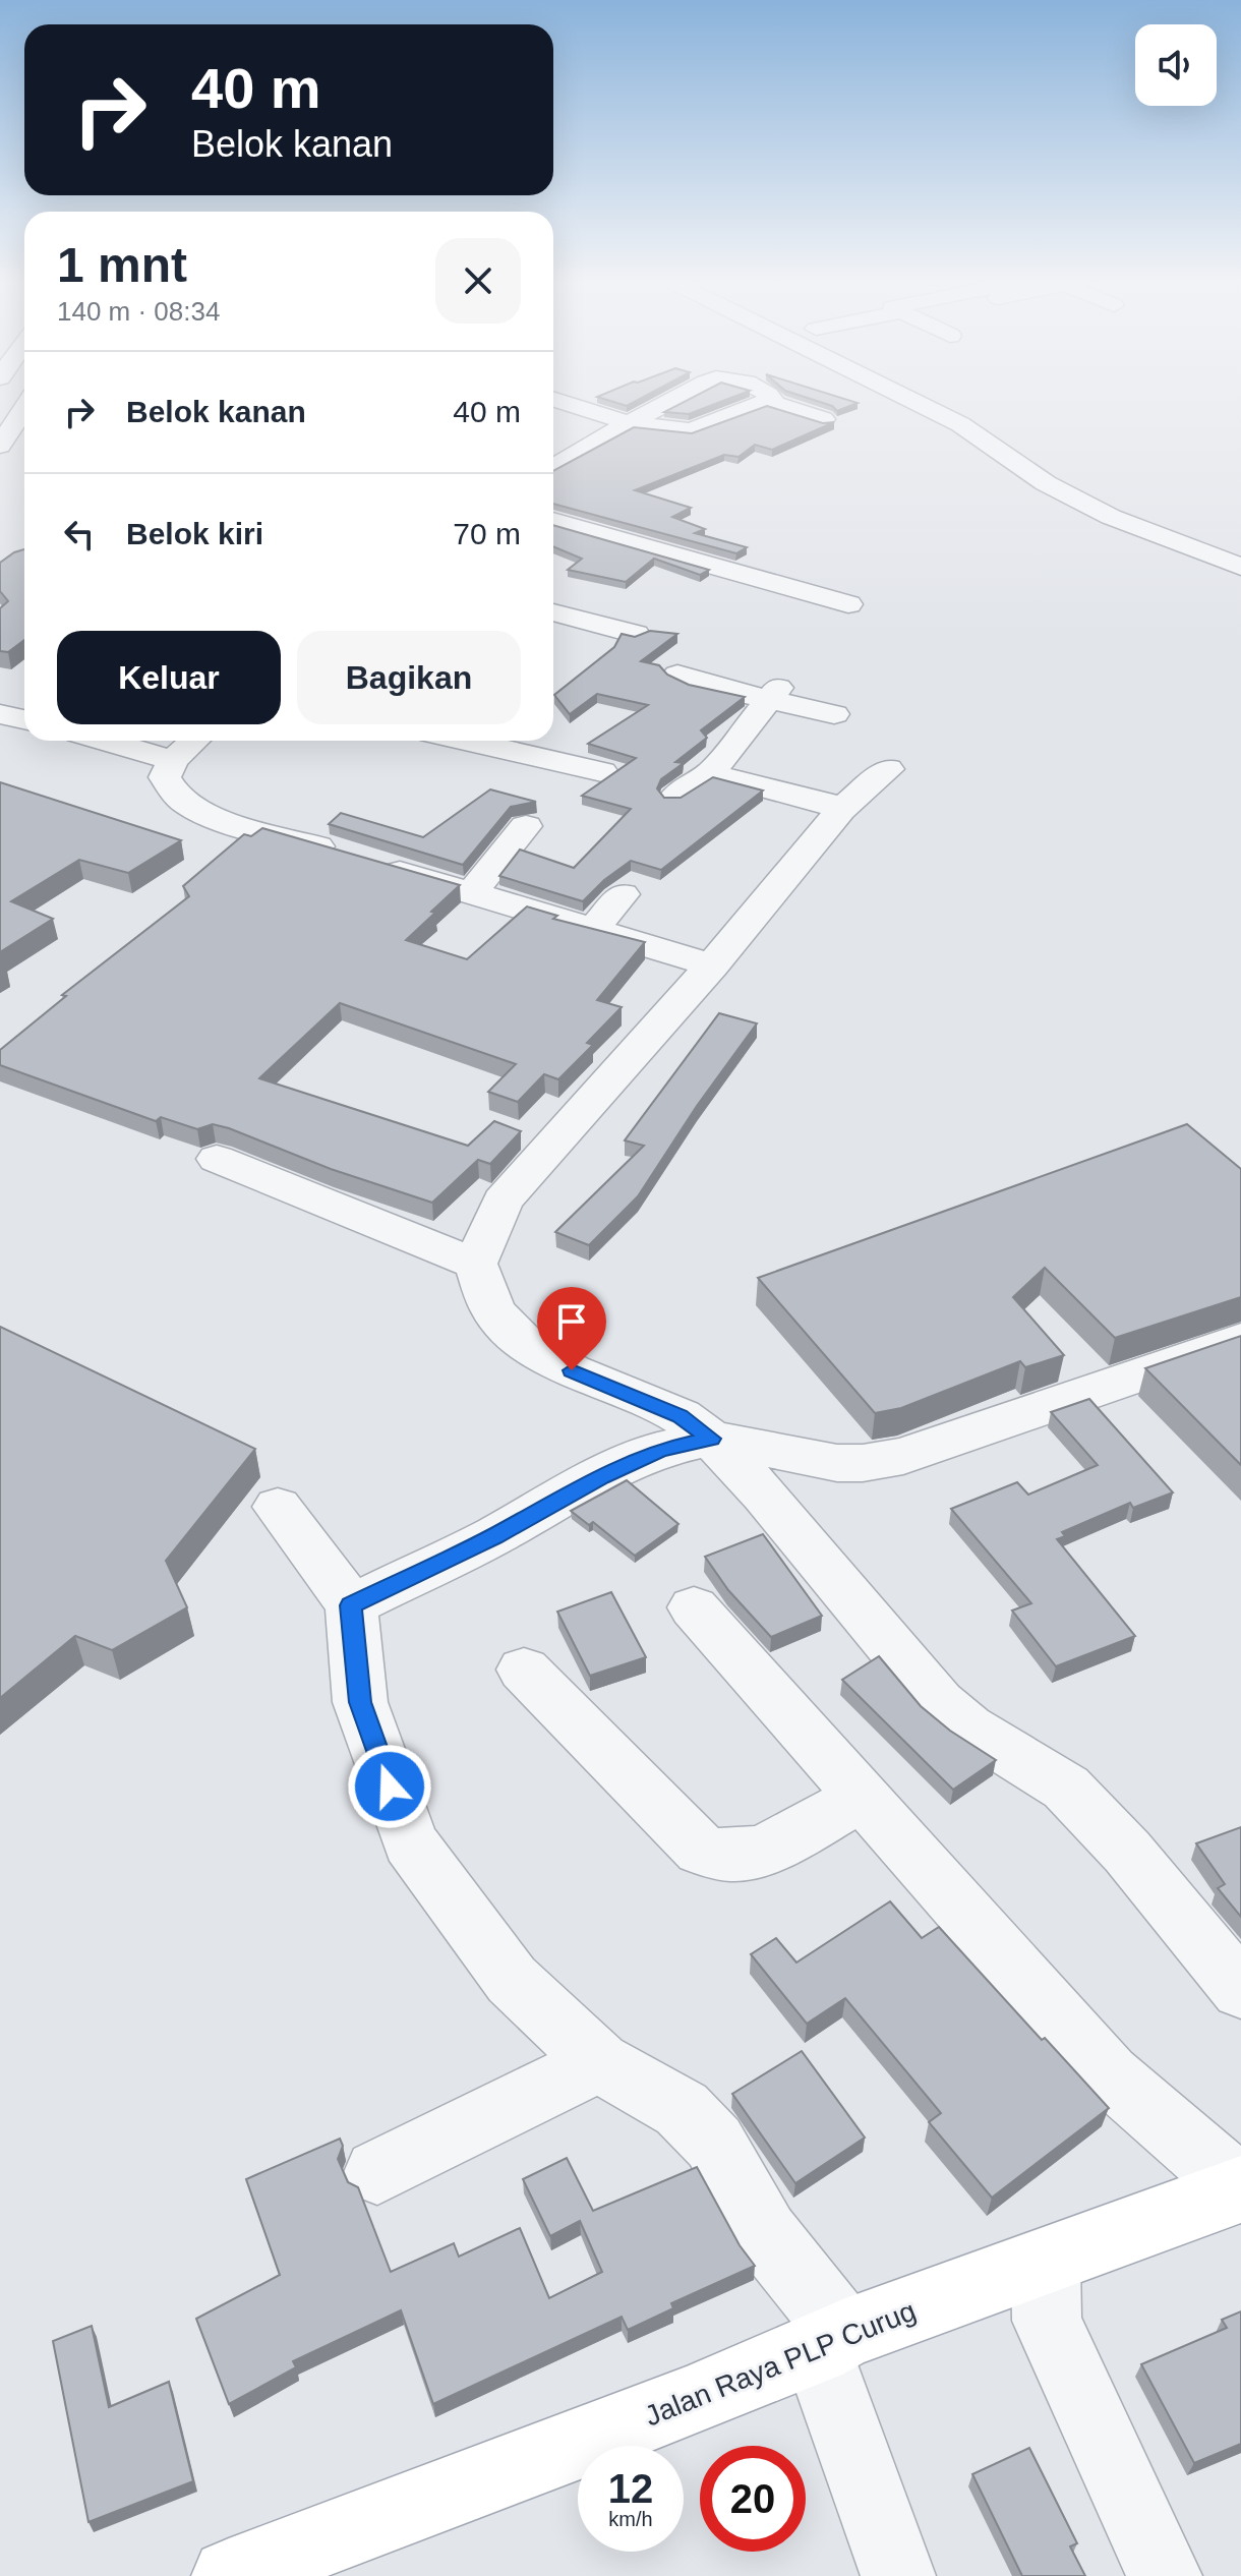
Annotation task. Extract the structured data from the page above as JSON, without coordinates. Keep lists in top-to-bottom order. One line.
{"streets":{"main road":["Jalan Raya PLP Curug"]},"page":{"turn":["40 m","Belok kanan"],"heading":["1 mnt","140 m · 08:34"],"list":[{"name":"Belok kanan","value":"40 m"},{"name":"Belok kiri","value":"70 m"}],"buttons":["Keluar","Bagikan"],"speed":"12 km/h","limit":"20"}}
